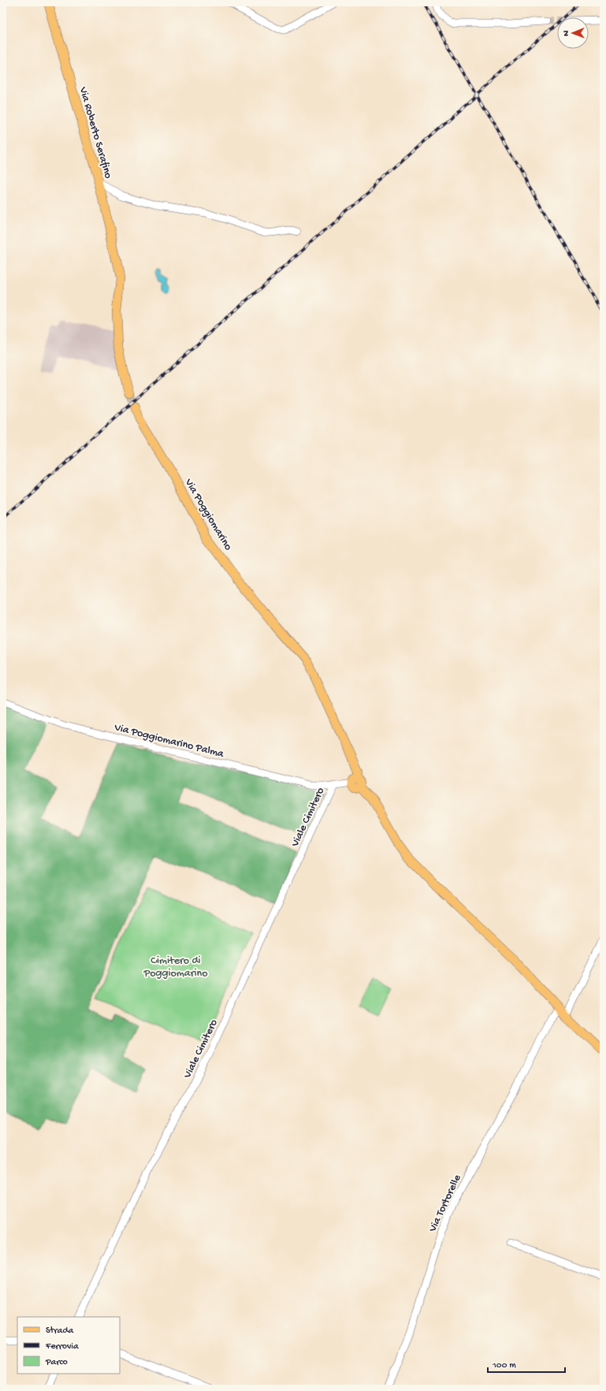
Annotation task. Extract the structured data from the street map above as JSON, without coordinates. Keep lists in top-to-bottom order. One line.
{"streets":{"main road":["Via Roberto Serafino","Via Poggiomarino"],"street":["Via Poggiomarino Palma","Viale Cimitero","Via Tortorelle"]},"crossings":[["Via Poggiomarino","Via Poggiomarino Palma"],["Via Poggiomarino Palma","Viale Cimitero"]],"parks":["Cimitero di Poggiomarino"],"legend":["Strada","Ferrovia","Parco"],"scale_bar":"100 m","north":"left"}
